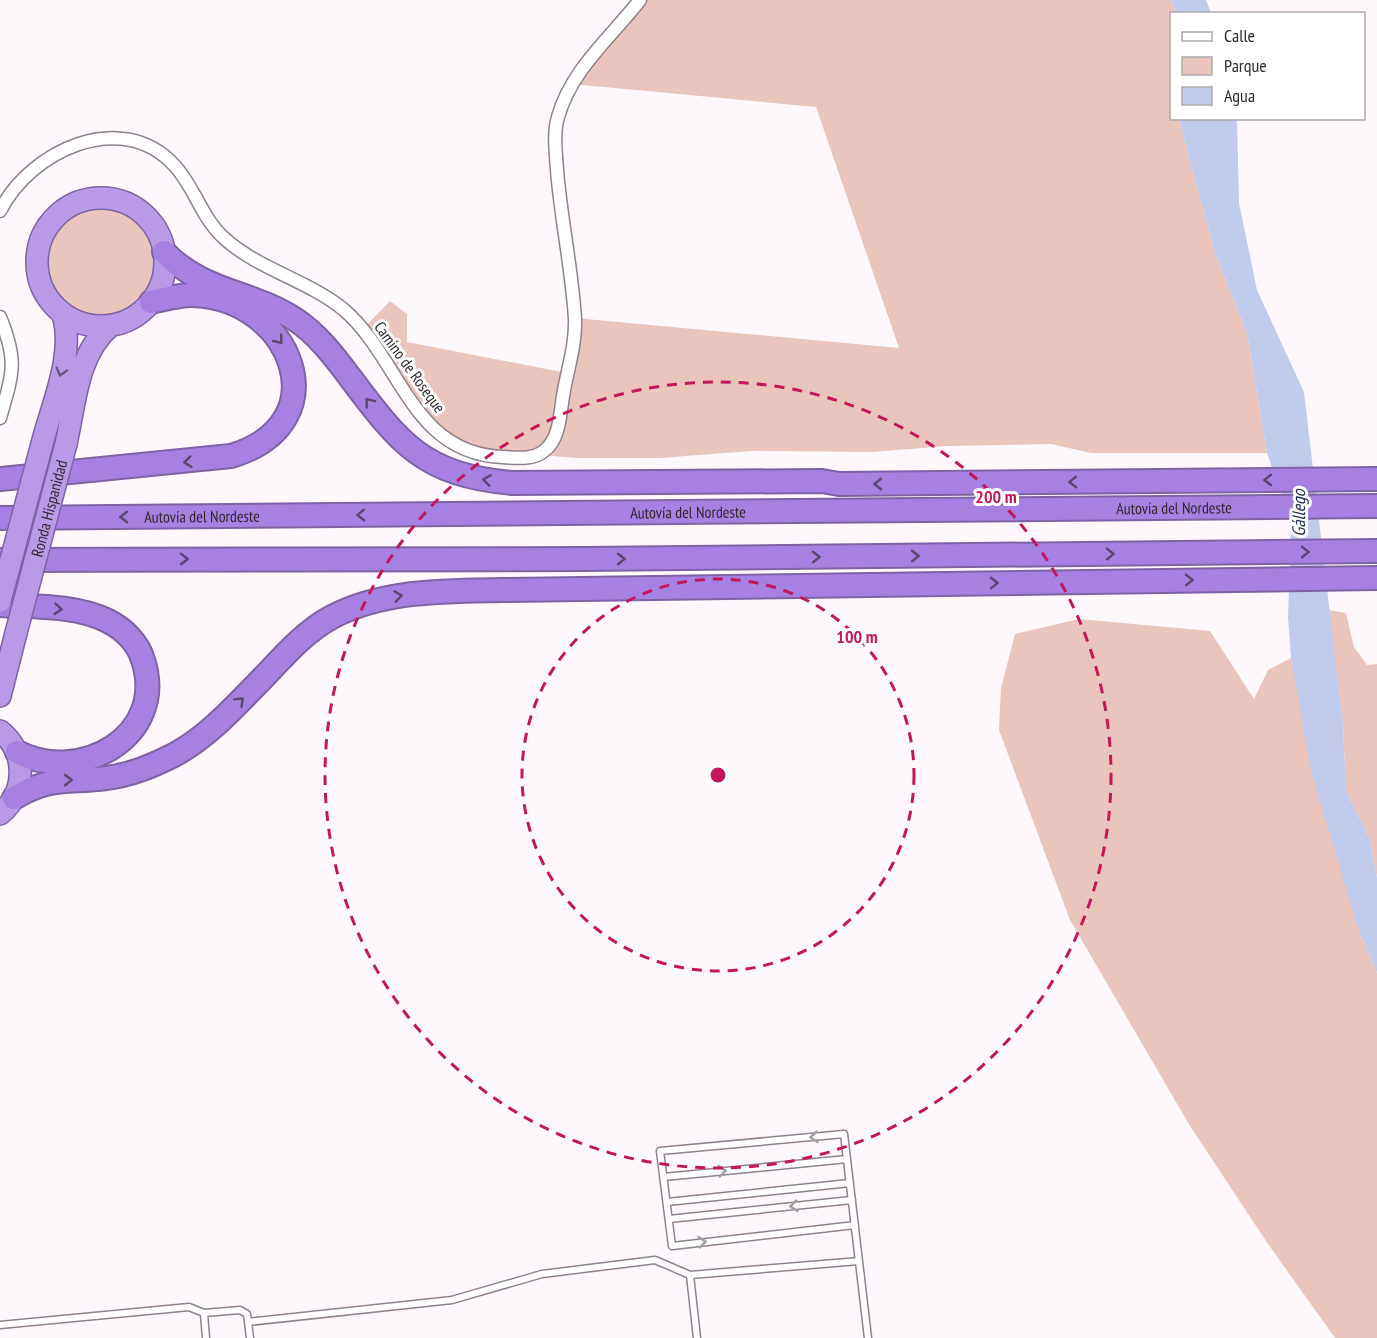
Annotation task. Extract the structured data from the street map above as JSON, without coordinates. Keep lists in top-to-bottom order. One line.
{"streets":{"highway":["Autovía del Nordeste","Ronda Hispanidad"],"street":["Camino de Roseque"]},"water":["Gállego"],"legend":["Calle","Parque","Agua"],"rings":["200 m","100 m"]}
